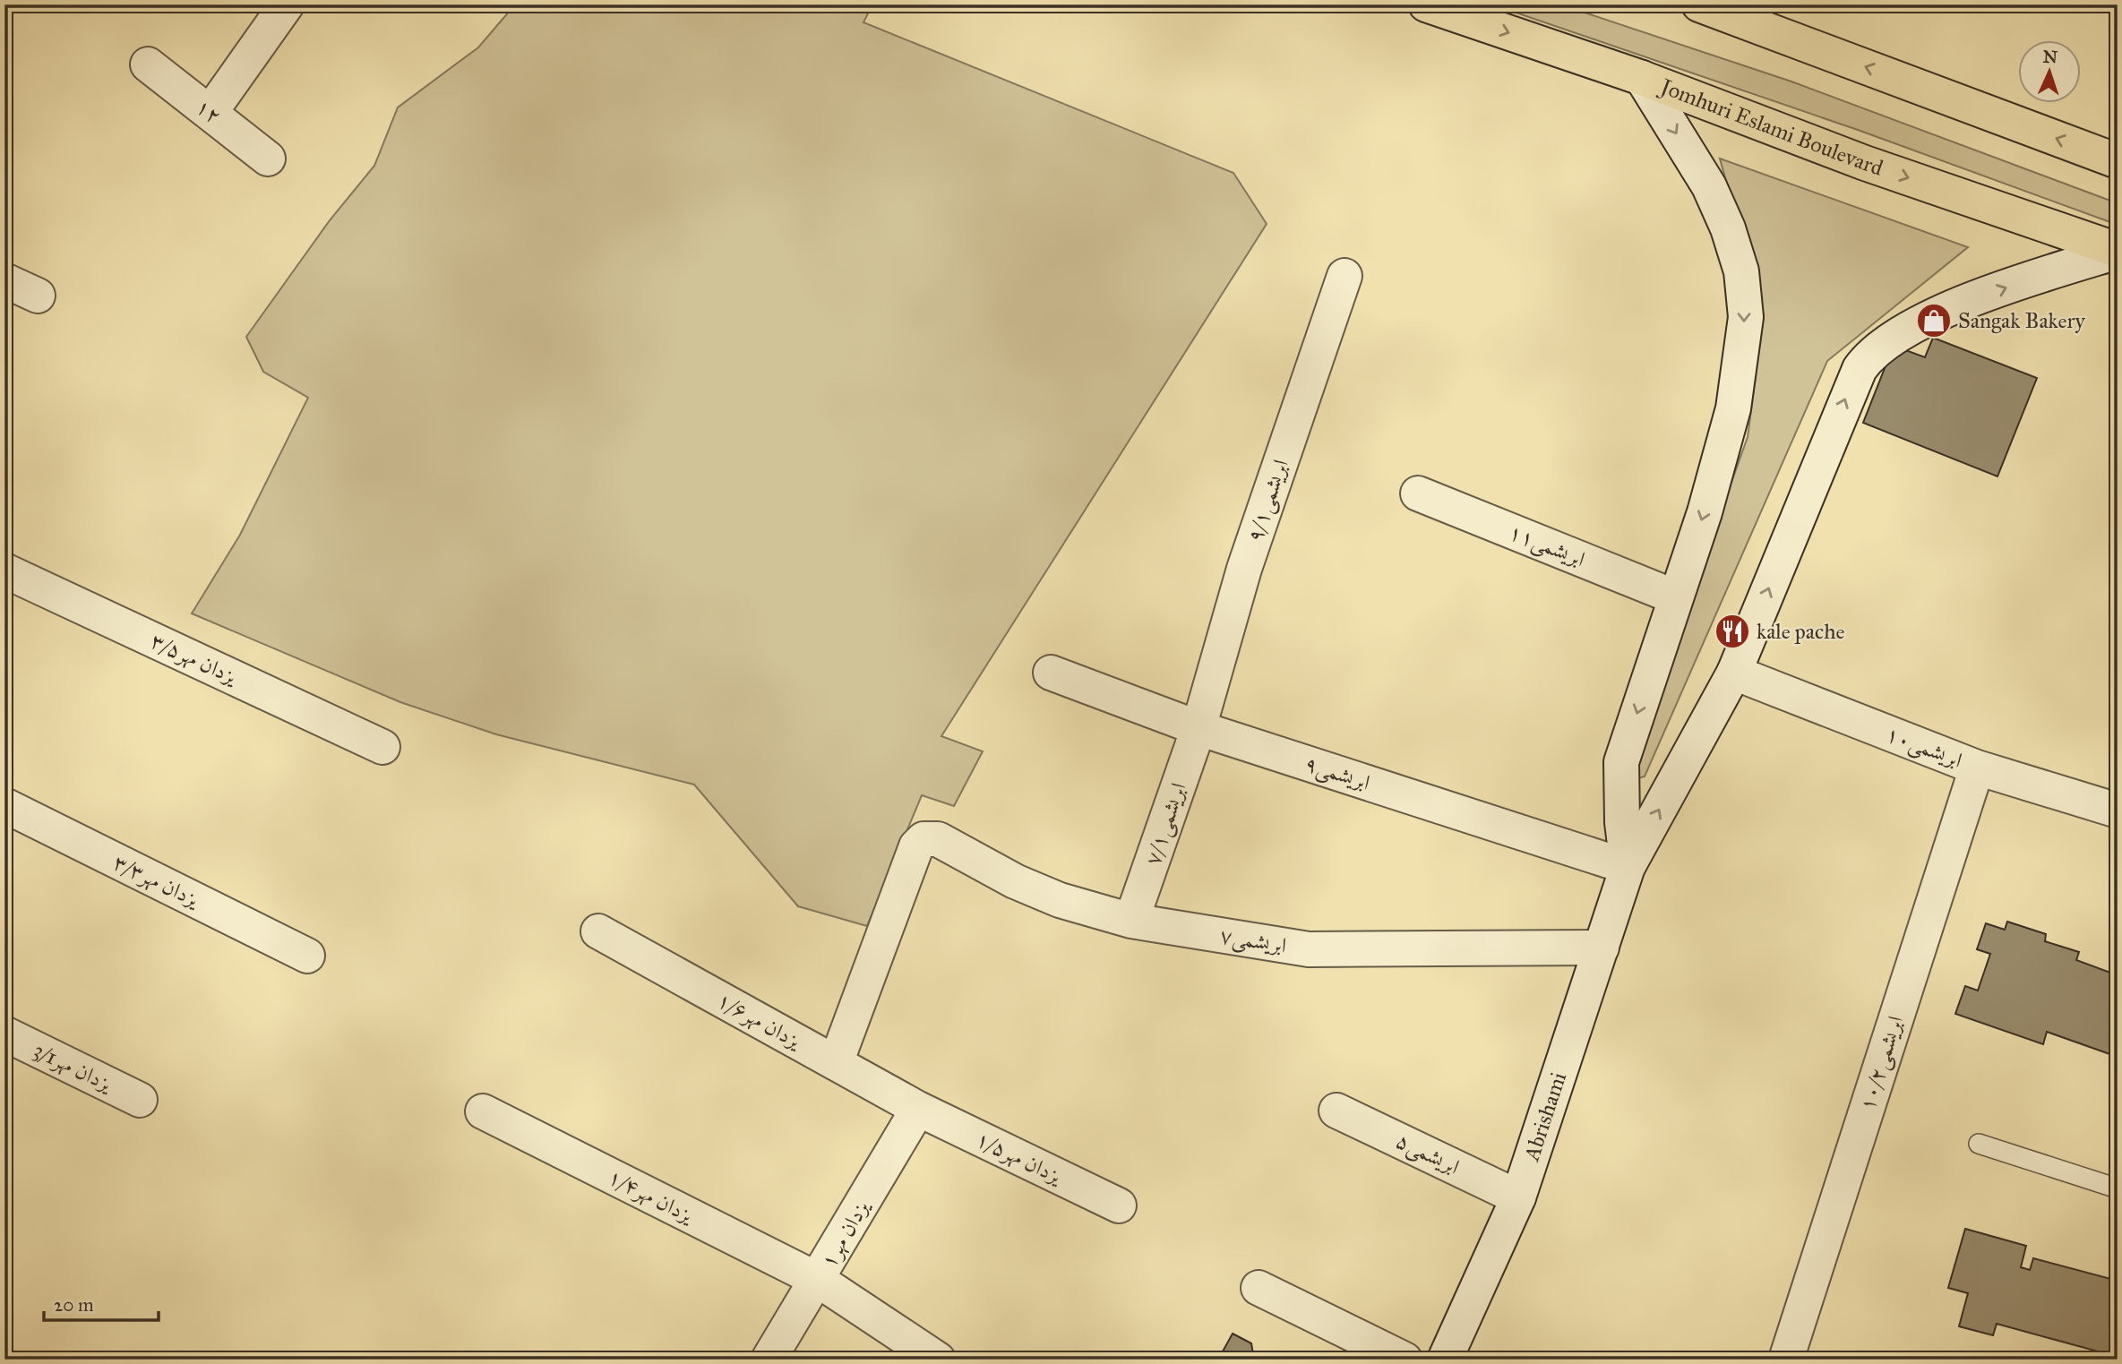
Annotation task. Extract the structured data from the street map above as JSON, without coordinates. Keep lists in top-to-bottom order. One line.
{"streets":{"main road":["Jomhuri Eslami Boulevard"],"street":["۱۲","۹/۱ابریشمی","ابریشمی۱۱","۳/۵یزدان مهر","ابریشمی۱۰","ابریشمی۹","ابریشمی۷/۱","۳/۳یزدان مهر","ابریشمی۷","۱/۶یزدان مهر","۱۰/۲ابریشمی","3/1یزدان مهر","Abrishami","ابریشمی۵","۱/۵یزدان مهر","۱/۴یزدان مهر","یزدان مهر۱"]},"crossings":[["۹/۱ابریشمی","ابریشمی۹"],["۹/۱ابریشمی","ابریشمی۷/۱"],["ابریشمی۱۰","۱۰/۲ابریشمی"],["ابریشمی۹","ابریشمی۷/۱"],["ابریشمی۹","Abrishami"],["ابریشمی۷/۱","ابریشمی۷"],["ابریشمی۷","۱/۶یزدان مهر"],["ابریشمی۷","Abrishami"],["۱/۶یزدان مهر","۱/۵یزدان مهر"],["۱/۶یزدان مهر","یزدان مهر۱"],["Abrishami","ابریشمی۵"],["۱/۵یزدان مهر","یزدان مهر۱"],["۱/۴یزدان مهر","یزدان مهر۱"]],"places":{"shop":["Sangak Bakery"],"restaurant":["kale pache"]},"scale_bar":"20 m","north":"top"}
